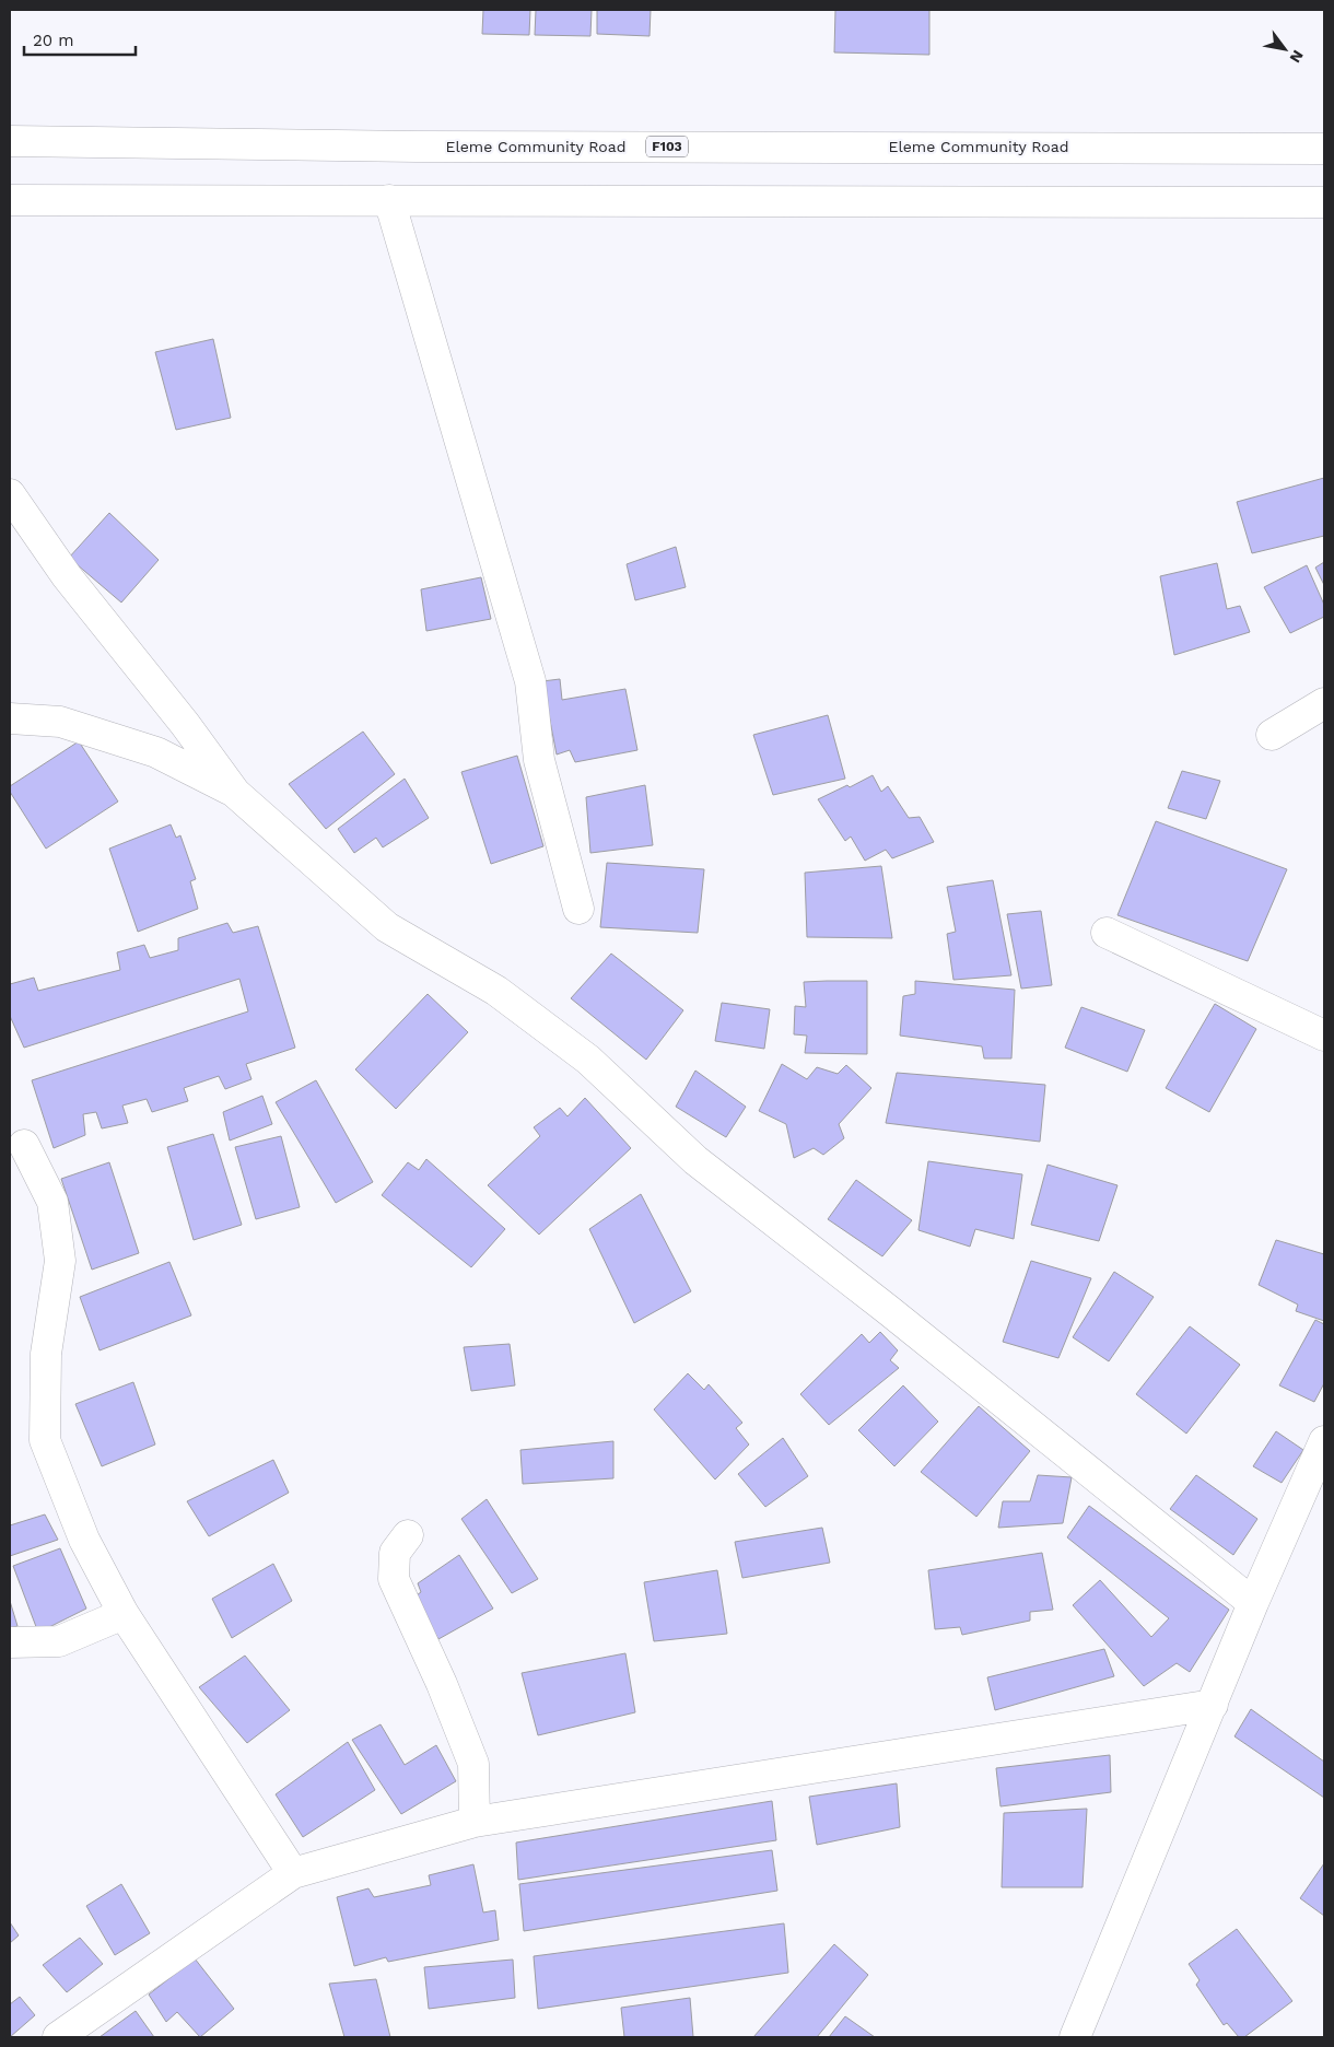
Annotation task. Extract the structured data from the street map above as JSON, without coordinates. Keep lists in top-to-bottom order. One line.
{"streets":{"street":["Eleme Community Road","F103"]},"scale_bar":"20 m","north":"bottom right"}
